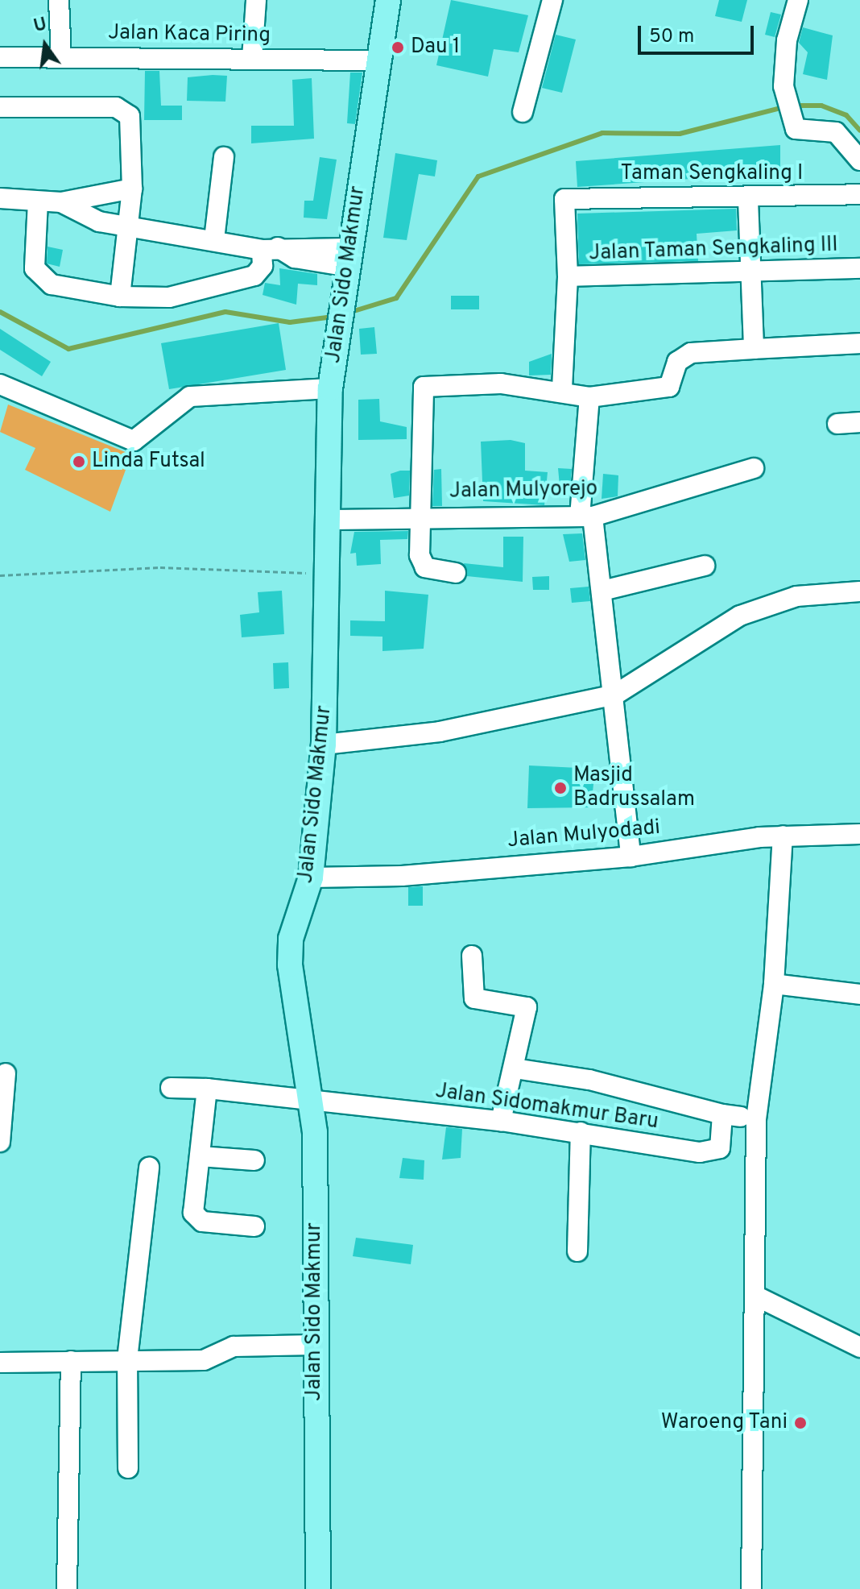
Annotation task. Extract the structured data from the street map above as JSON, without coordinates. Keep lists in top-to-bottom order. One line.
{"streets":{"main road":["Jalan Sido Makmur"],"street":["Jalan Kaca Piring","Taman Sengkaling I","Jalan Taman Sengkaling III","Jalan Mulyorejo","Jalan Mulyodadi","Jalan Sidomakmur Baru"]},"crossings":[["Jalan Kaca Piring","Jalan Sido Makmur"],["Taman Sengkaling I","Jalan Taman Sengkaling III"],["Jalan Sido Makmur","Jalan Mulyorejo"],["Jalan Sido Makmur","Jalan Mulyodadi"],["Jalan Sido Makmur","Jalan Sidomakmur Baru"]],"places":["Dau 1","Linda Futsal","Masjid Badrussalam","Waroeng Tani"],"scale_bar":"50 m","north":"top"}
